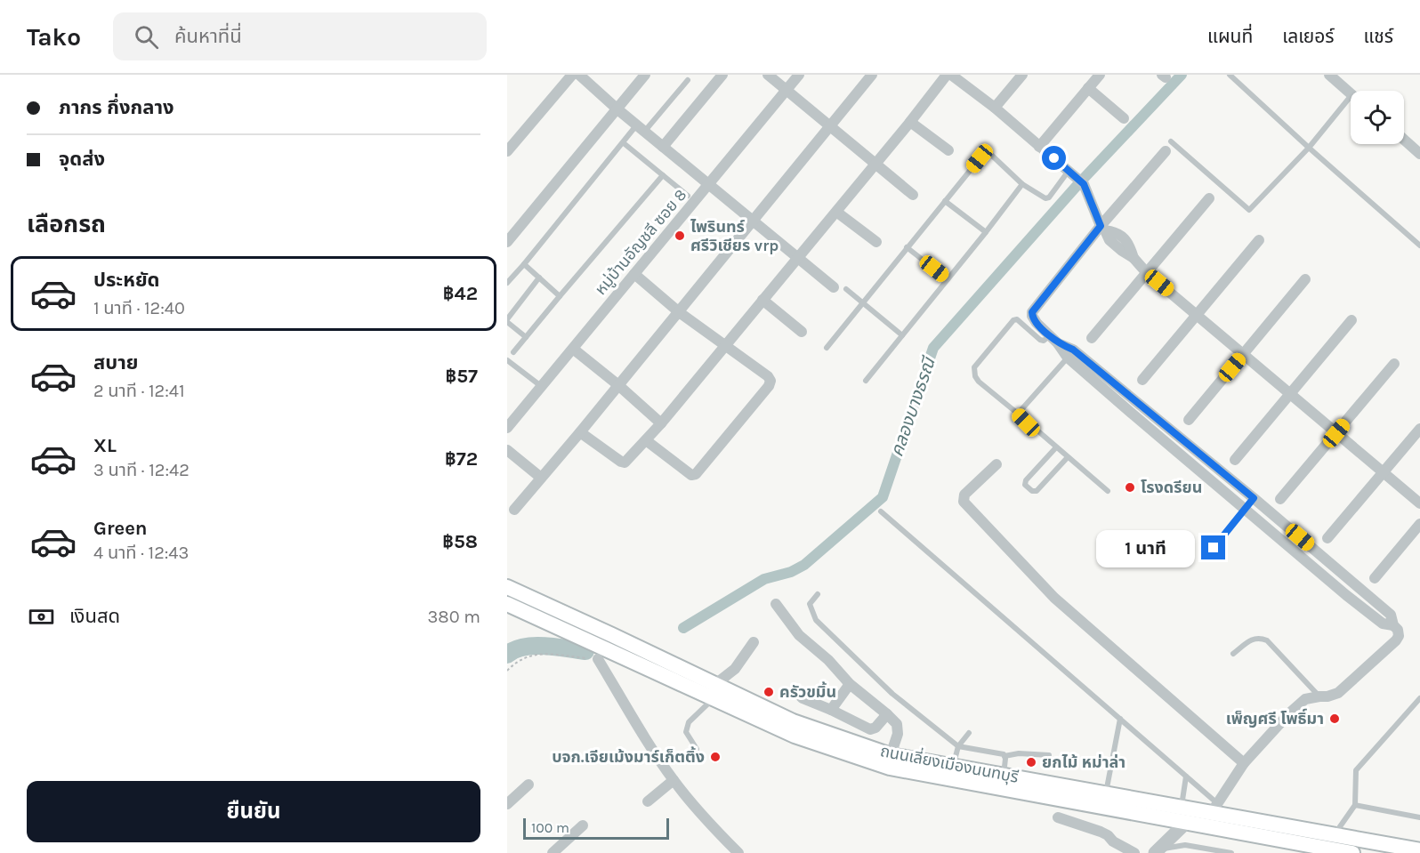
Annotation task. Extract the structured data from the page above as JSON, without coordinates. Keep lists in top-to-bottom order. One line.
{"streets":{"main road":["ถนนเลี่ยงเมืองนนทบุรี"],"street":["หมู่บ้านอัญชลี ซอย 8"]},"water":["คลองบางธรณี"],"places":["ไพรินทร์ ศรีวิเชียร vrp","โรงดรียน","ครัวขมิ้น","เพ็ญศรี โพธิ์มา","บจก.เจียเม้งมาร์เก็ตติ้ง","ยกไม้ หม่าล่า"],"scale_bar":"100 m","page":{"header":"Tako","search":"ค้นหาที่นี่","nav":["แผนที่","เลเยอร์","แชร์"],"banner":["ภากร กึ่งกลาง","จุดส่ง"],"heading":"เลือกรถ","list":[{"name":"ประหยัด","note":"1 นาที · 12:40","value":"฿42"},{"name":"สบาย","note":"2 นาที · 12:41","value":"฿57"},{"name":"XL","note":"3 นาที · 12:42","value":"฿72"},{"name":"Green","note":"4 นาที · 12:43","value":"฿58"}],"bubble":"1 นาที","pay":["เงินสด","380 m"],"buttons":"ยืนยัน","scale":"100 m"}}
